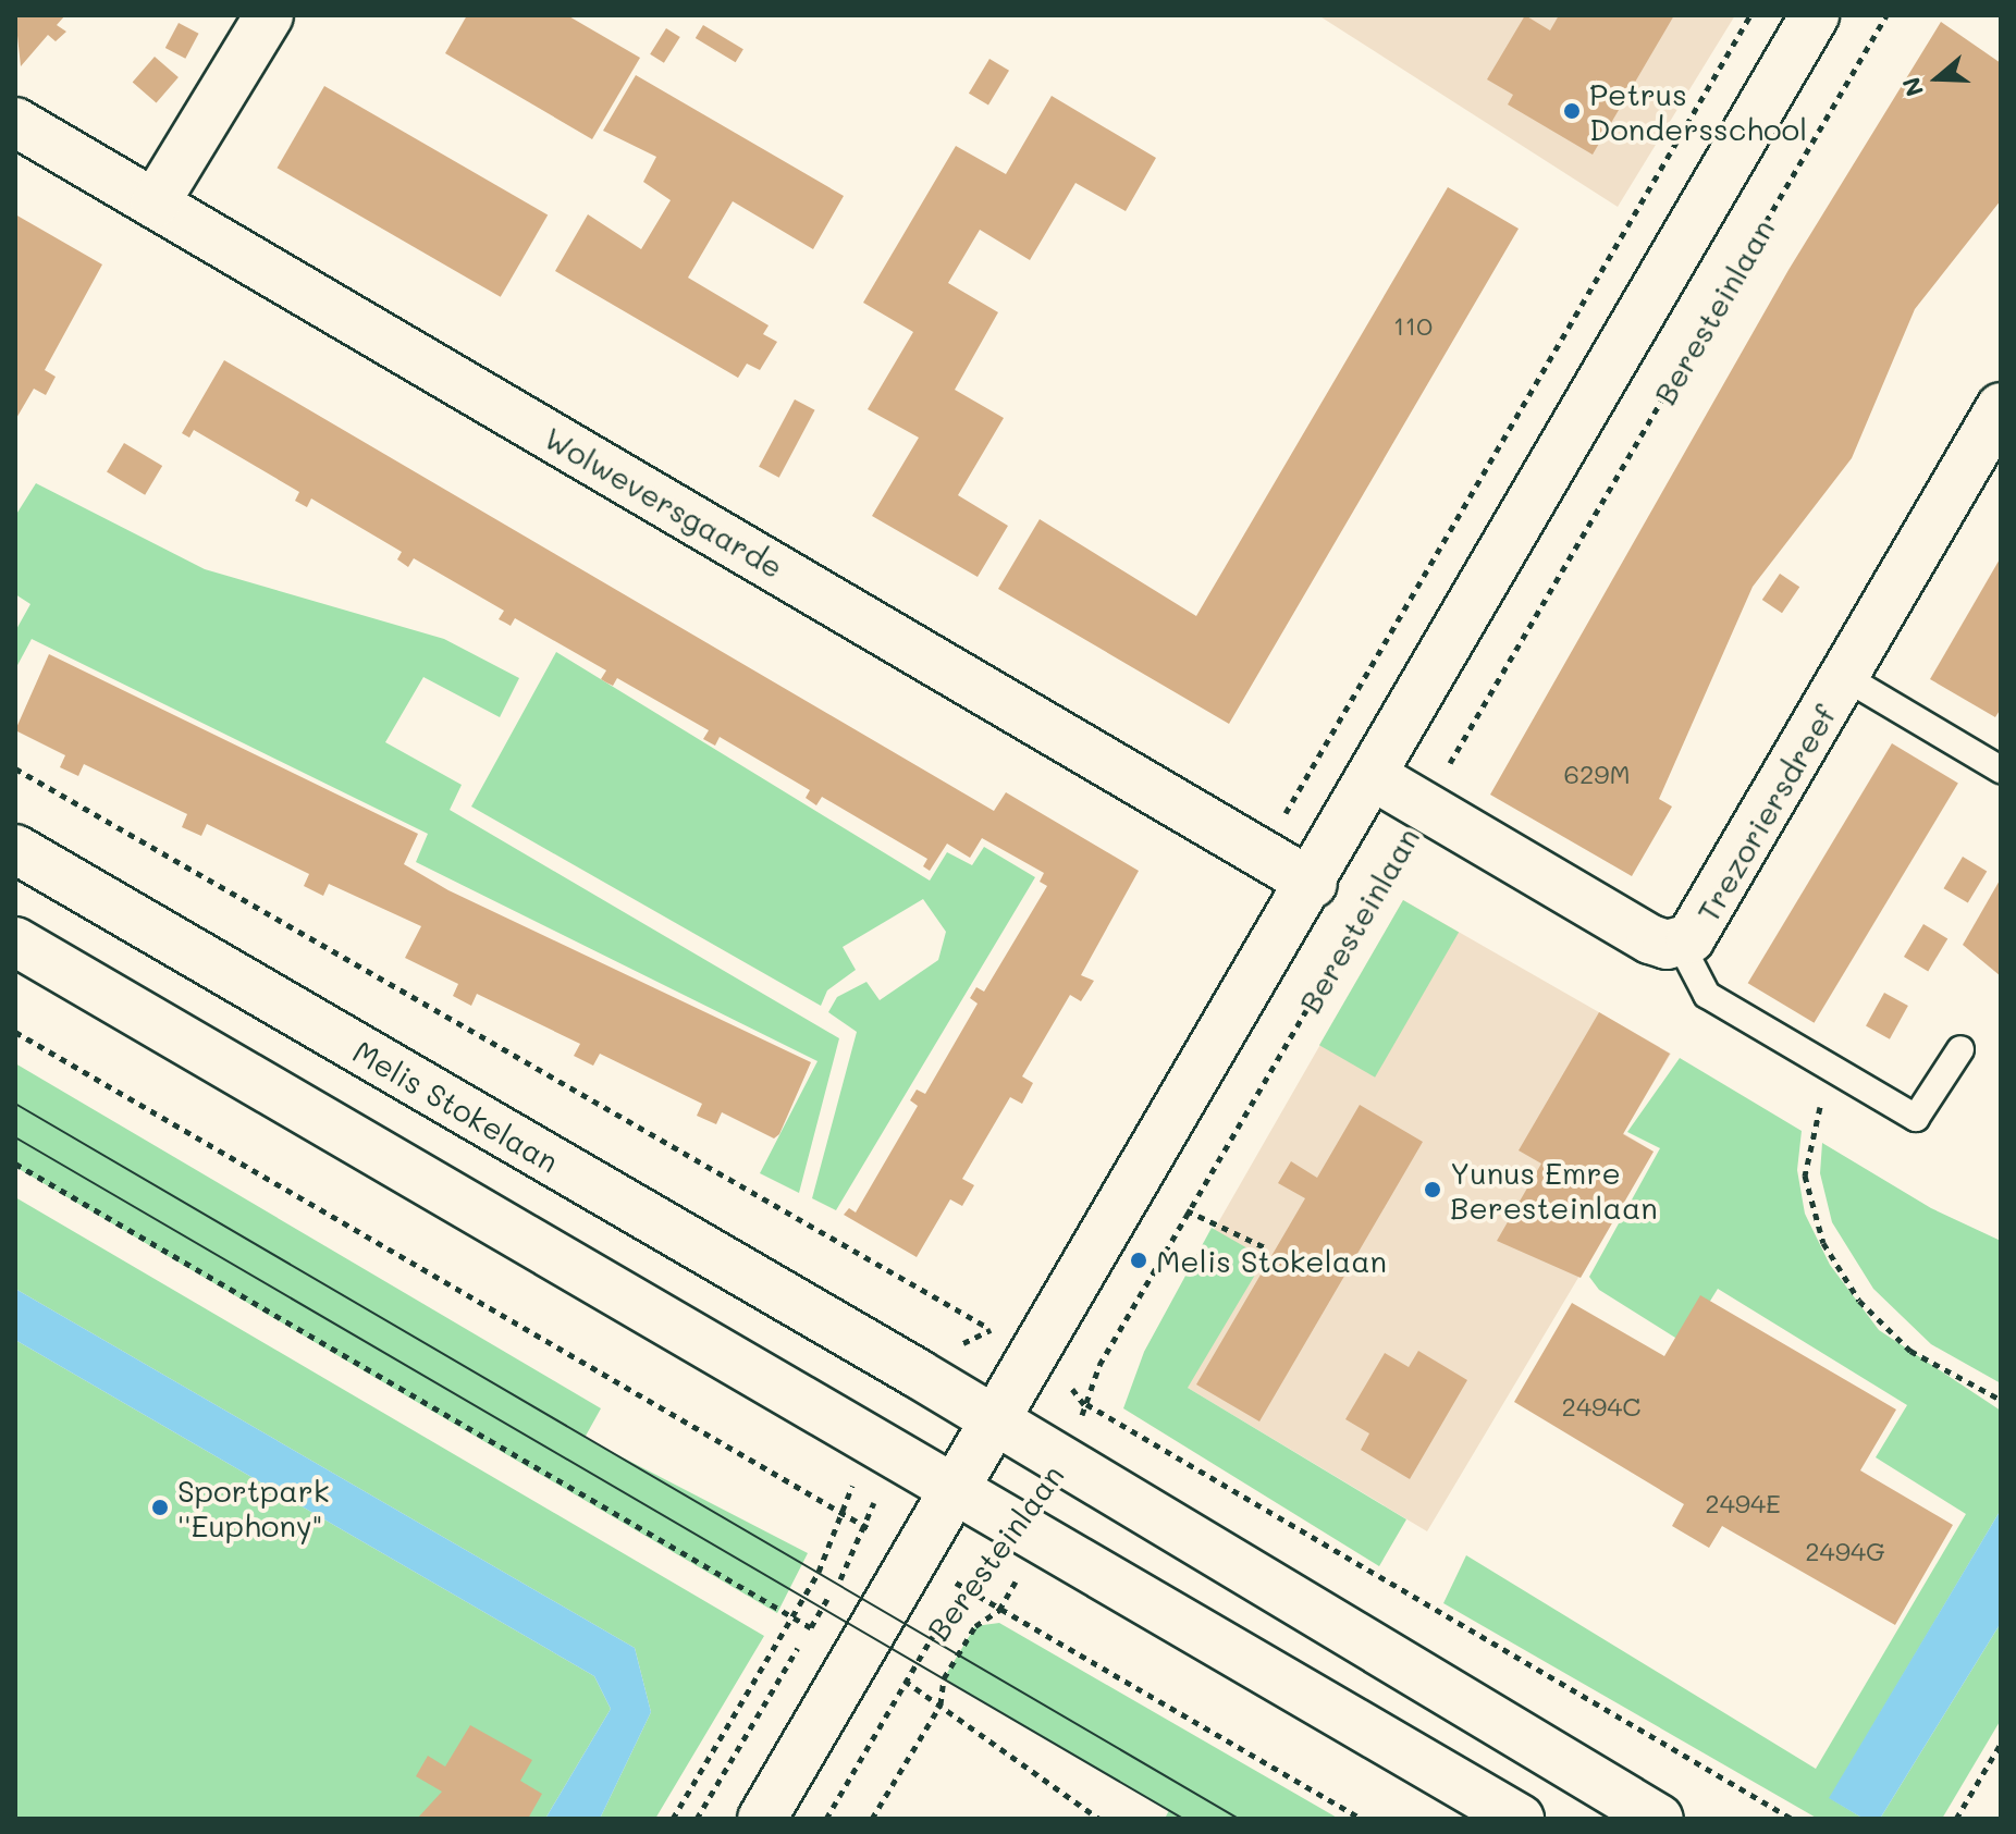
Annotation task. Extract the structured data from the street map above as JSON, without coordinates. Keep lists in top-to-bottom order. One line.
{"streets":{"street":["Beresteinlaan","Wolweversgaarde","Trezoriersdreef","Melis Stokelaan"]},"crossings":[["Beresteinlaan","Wolweversgaarde"],["Beresteinlaan","Trezoriersdreef"],["Beresteinlaan","Melis Stokelaan"]],"places":["Petrus Dondersschool","Yunus Emre Beresteinlaan","Melis Stokelaan","Sportpark ''Euphony\""],"house_numbers":["110","629M","2494C","2494E","2494G"],"north":"left"}
